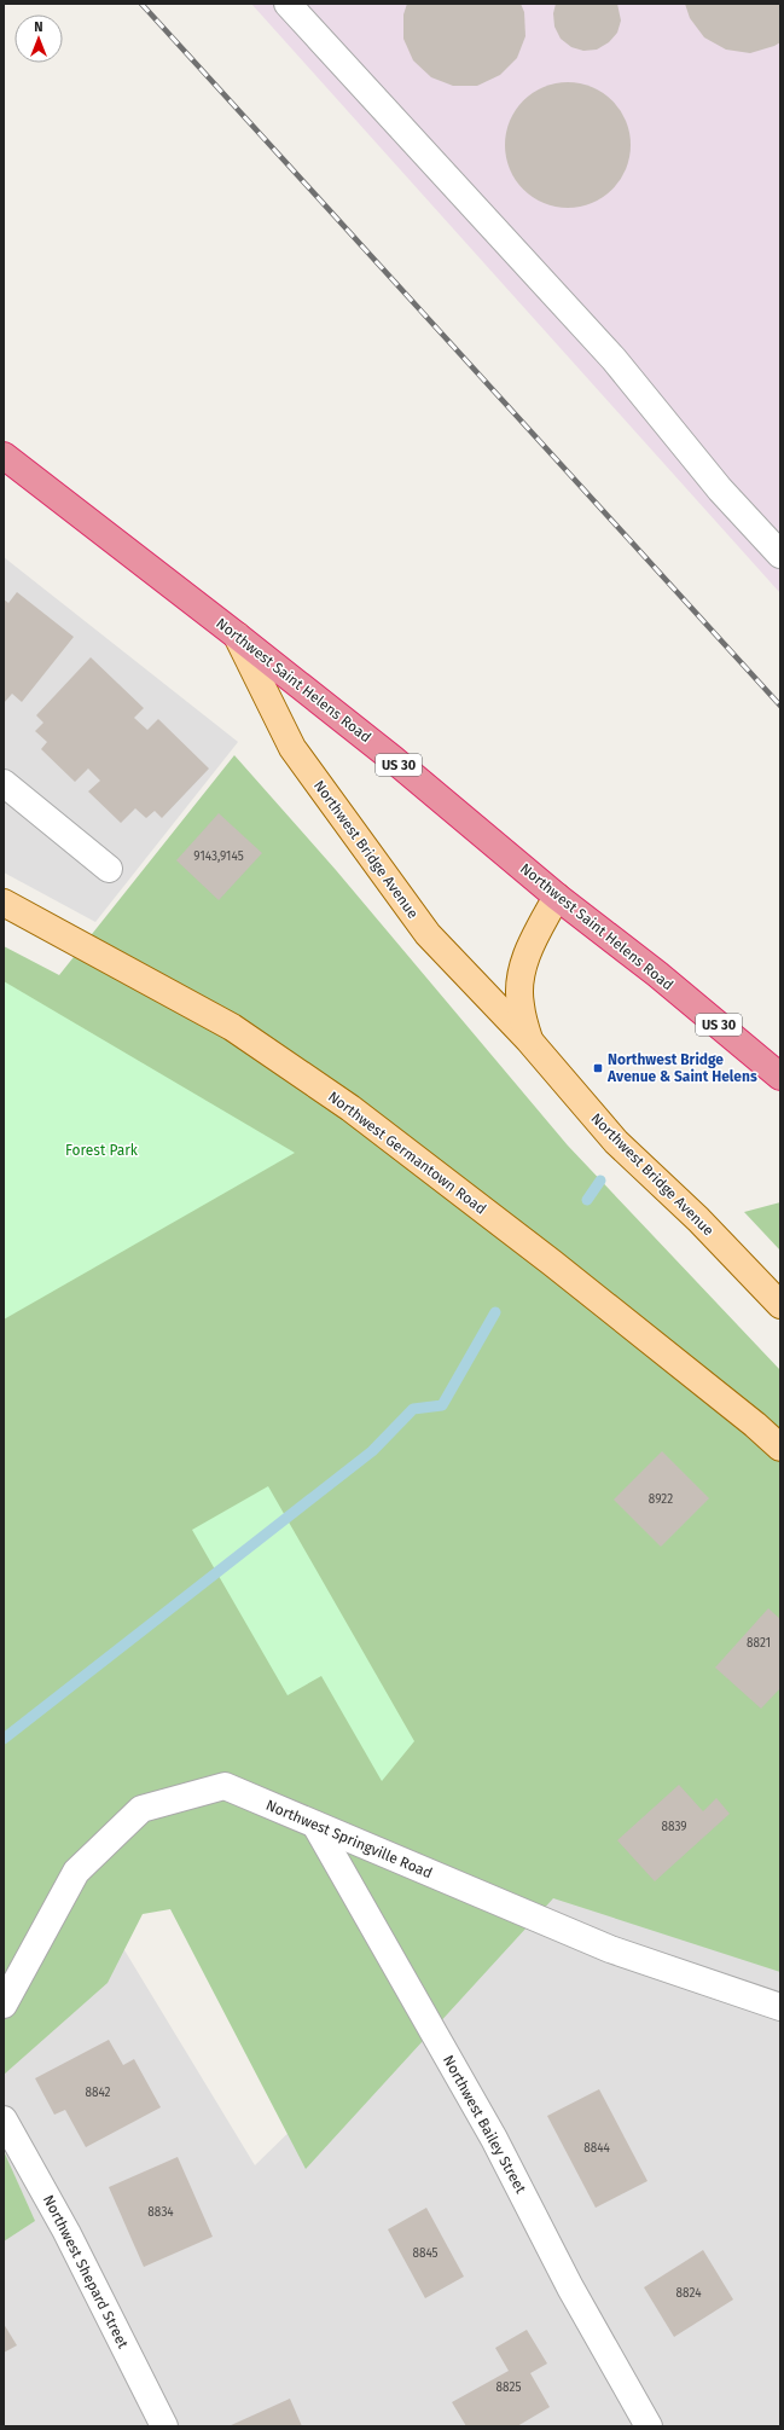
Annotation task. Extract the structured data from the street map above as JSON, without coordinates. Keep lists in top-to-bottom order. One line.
{"streets":{"highway":["Northwest Saint Helens Road","US 30"],"main road":["Northwest Bridge Avenue","Northwest Germantown Road"],"street":["Northwest Springville Road","Northwest Bailey Street","Northwest Shepard Street"]},"crossings":[["Northwest Saint Helens Road","Northwest Bridge Avenue"],["Northwest Springville Road","Northwest Bailey Street"]],"parks":["Forest Park"],"places":{"transit":["Northwest Bridge Avenue & Saint Helens"]},"house_numbers":["9143,9145","8922","8821","8839","8842","8844","8834","8845","8824","8825"],"north":"top"}
